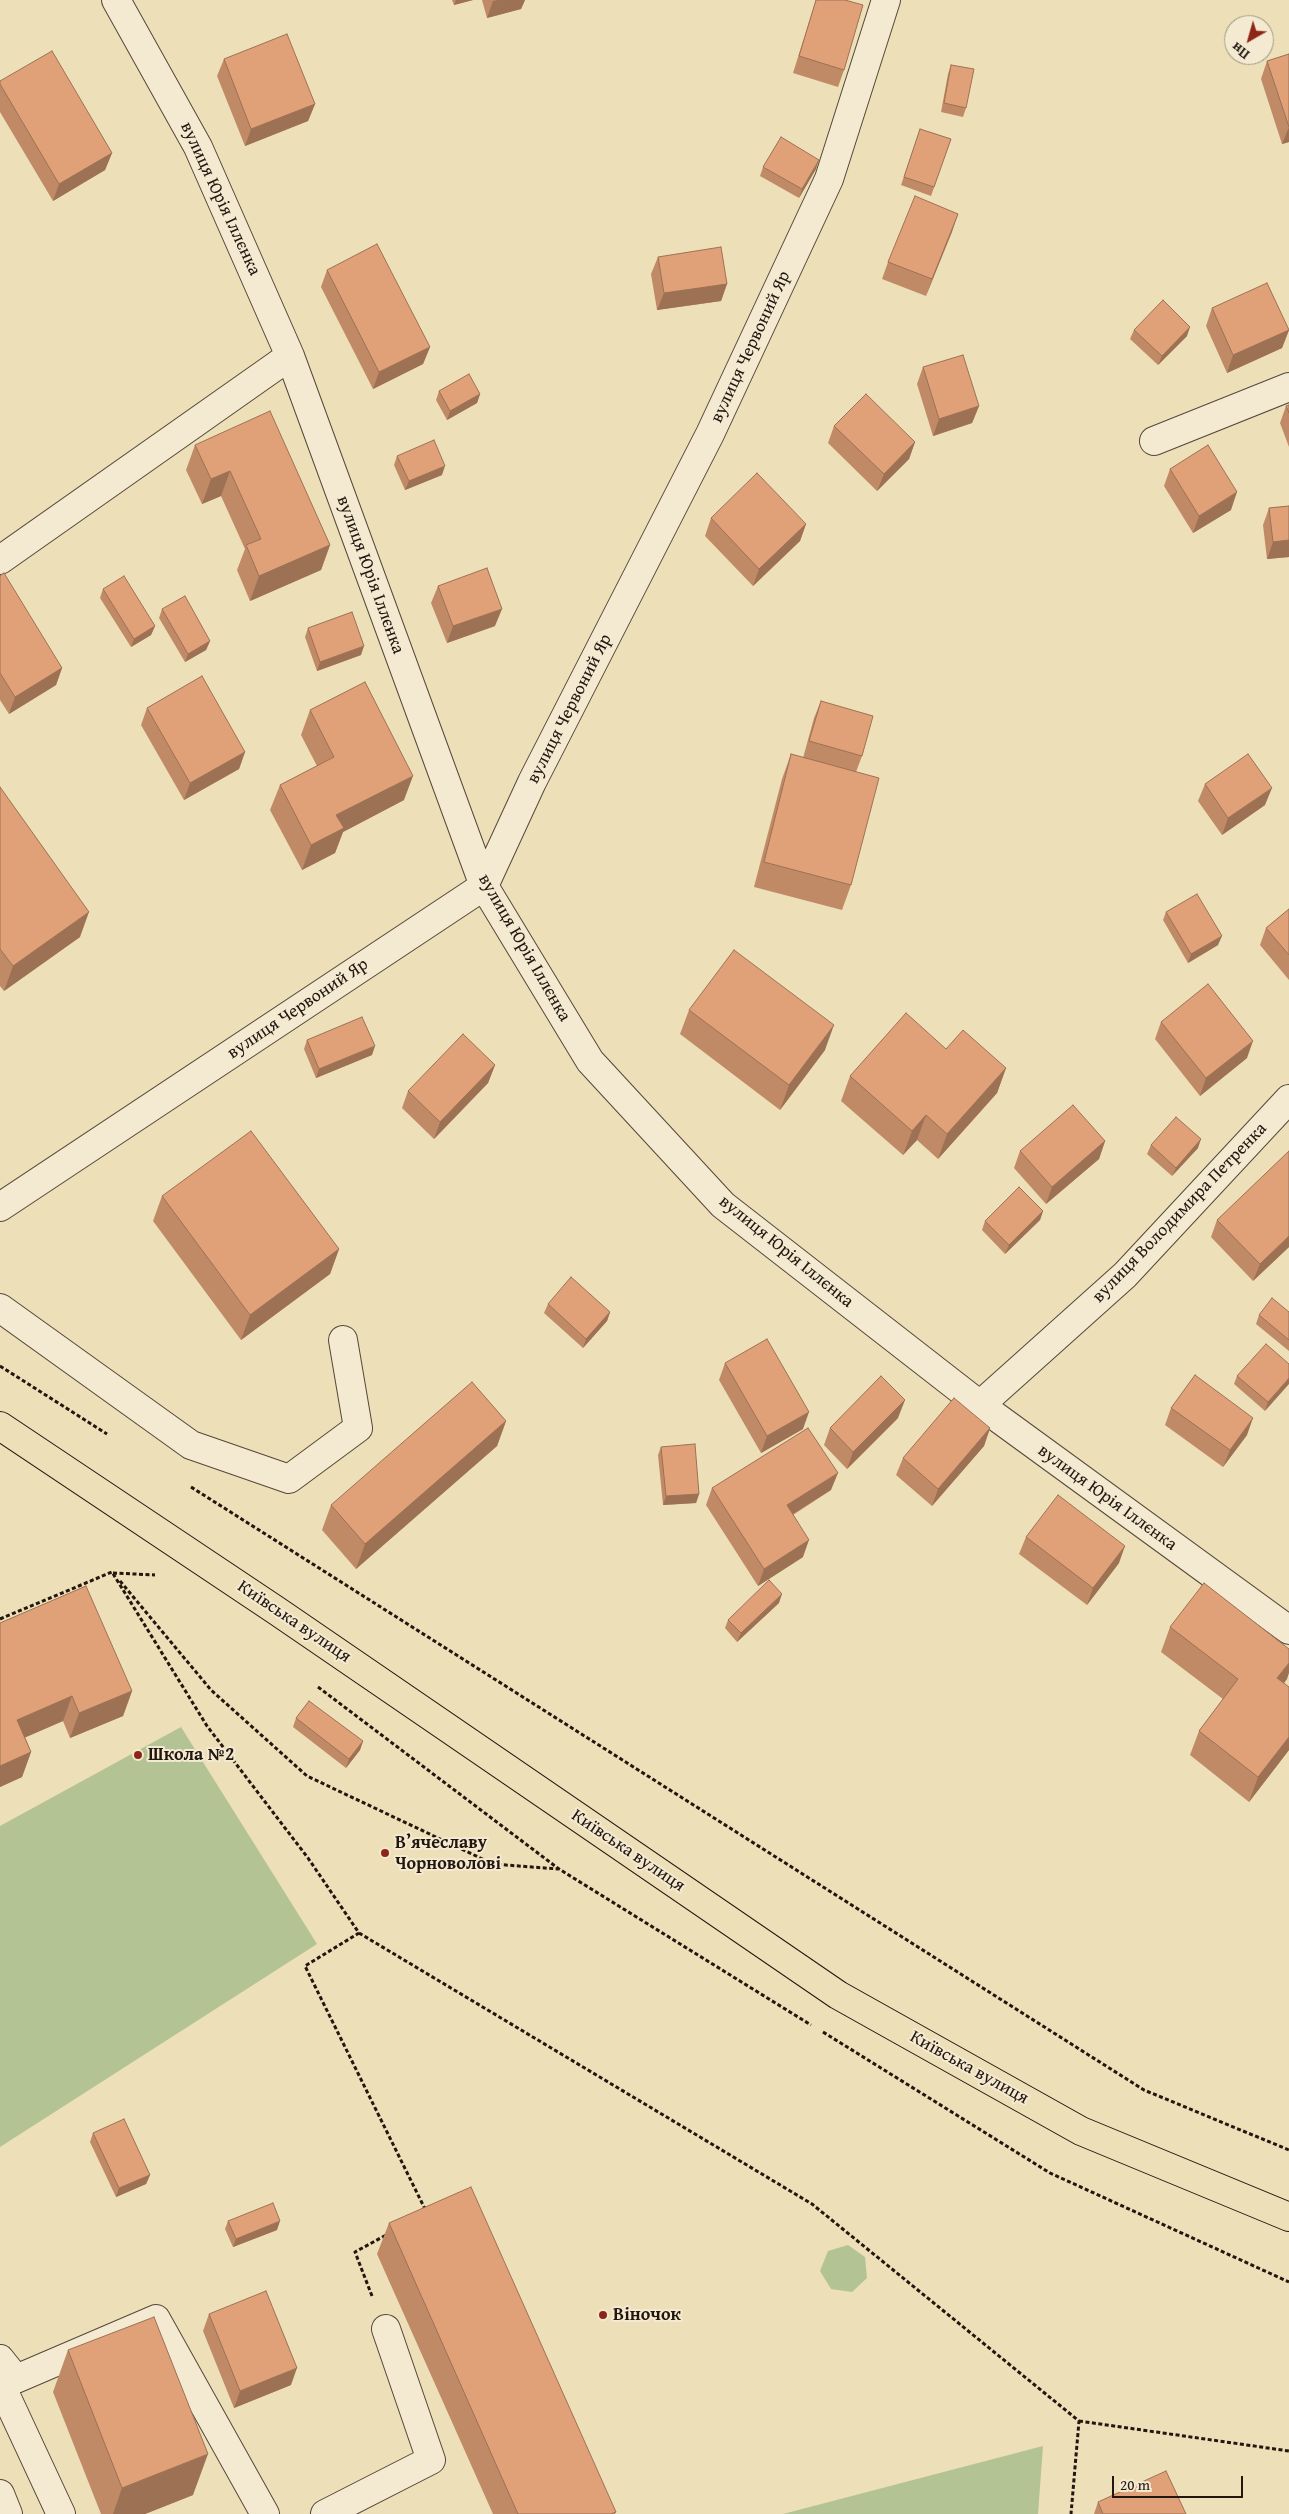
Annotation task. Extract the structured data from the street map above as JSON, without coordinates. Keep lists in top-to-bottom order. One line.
{"streets":{"main road":["Київська вулиця"],"street":["вулиця Юрія Іллєнка","вулиця Червоний Яр","вулиця Володимира Петренка"]},"crossings":[["вулиця Юрія Іллєнка","вулиця Червоний Яр"],["вулиця Юрія Іллєнка","вулиця Володимира Петренка"]],"places":["Школа №2","В’ячеславу Чорноволові","Віночок"],"scale_bar":"20 m","north":"bottom left"}
